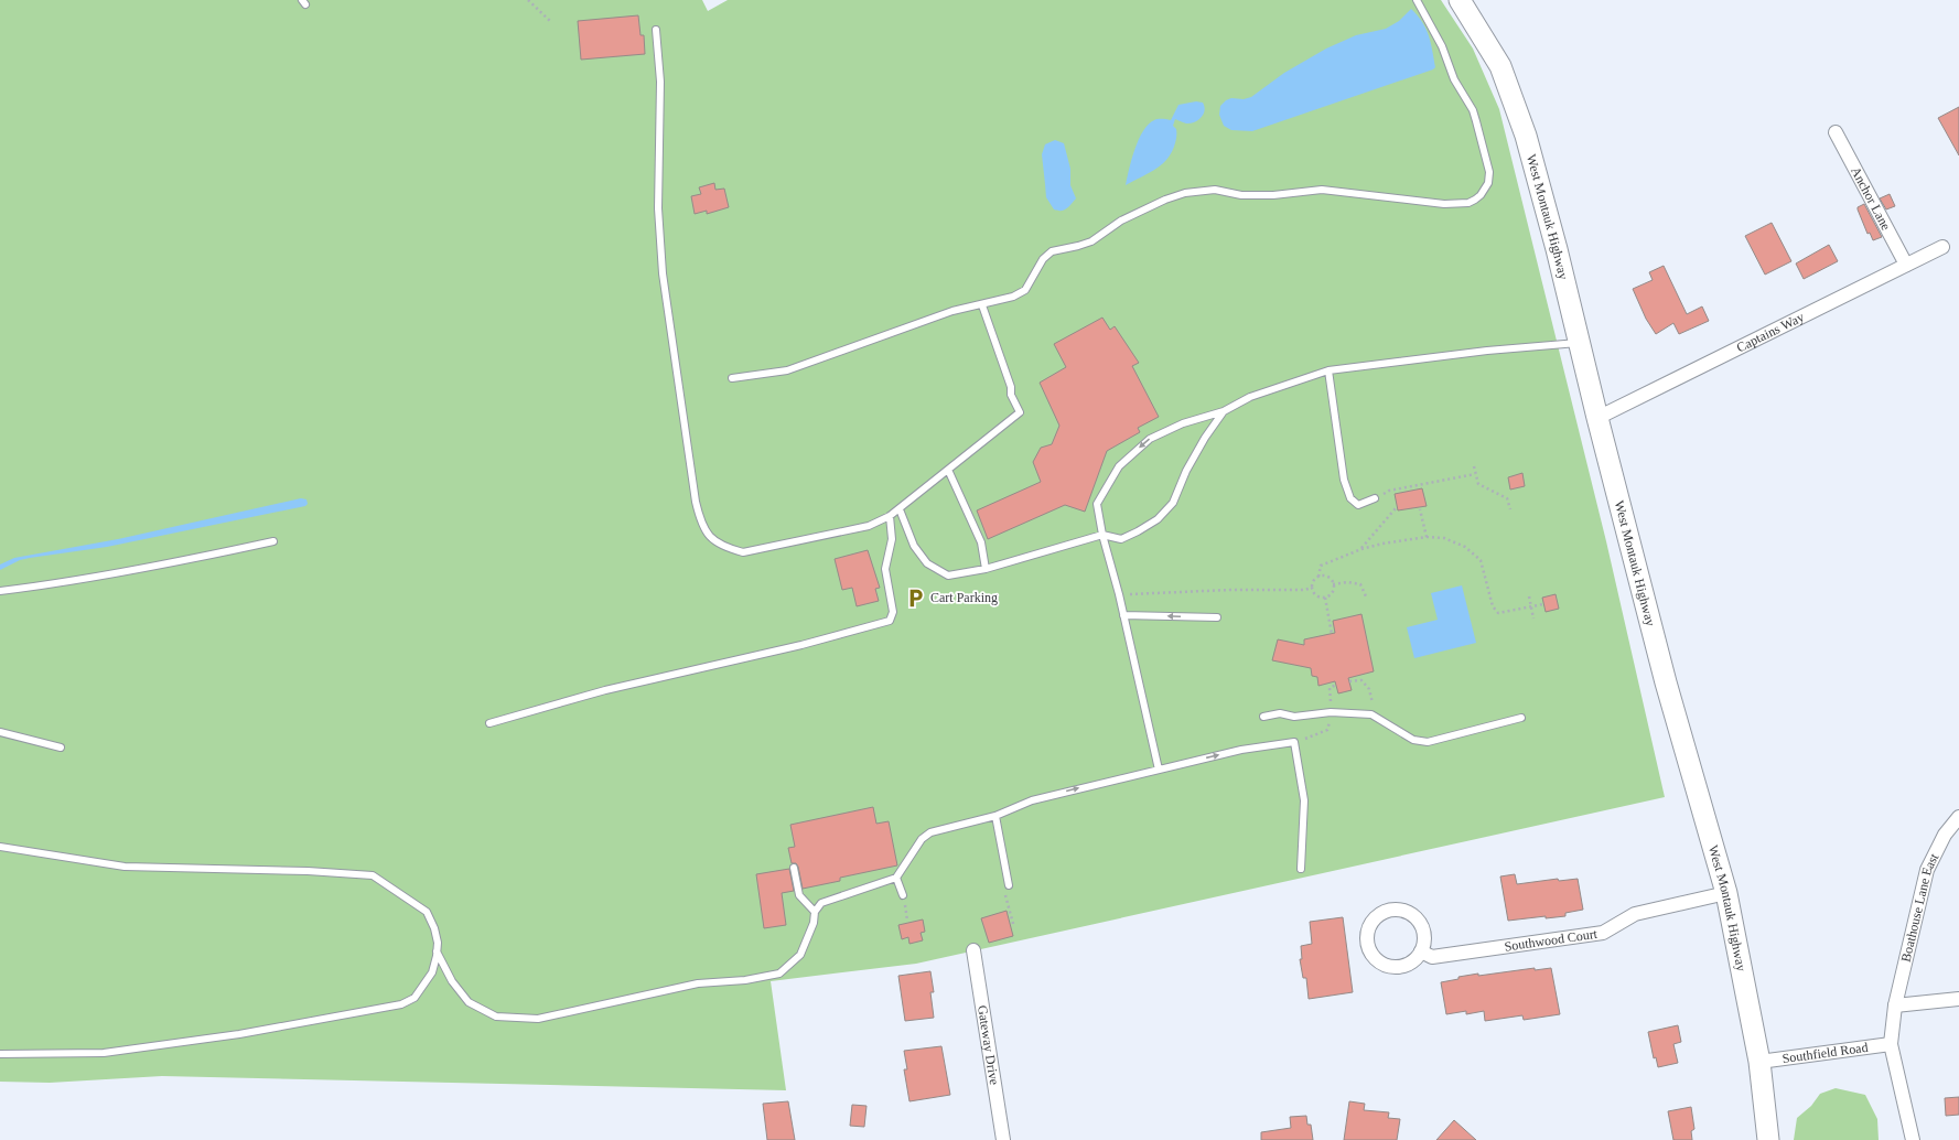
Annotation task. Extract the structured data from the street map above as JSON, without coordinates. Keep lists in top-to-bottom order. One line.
{"streets":{"main road":["West Montauk Highway"],"street":["Anchor Lane","Captains Way","Boathouse Lane East","Southwood Court","Gateway Drive","Southfield Road"]},"crossings":[["Anchor Lane","Captains Way"],["West Montauk Highway","Captains Way"],["West Montauk Highway","Southwood Court"],["West Montauk Highway","Southfield Road"],["Boathouse Lane East","Southfield Road"]],"places":{"parking":["Cart Parking"]}}
